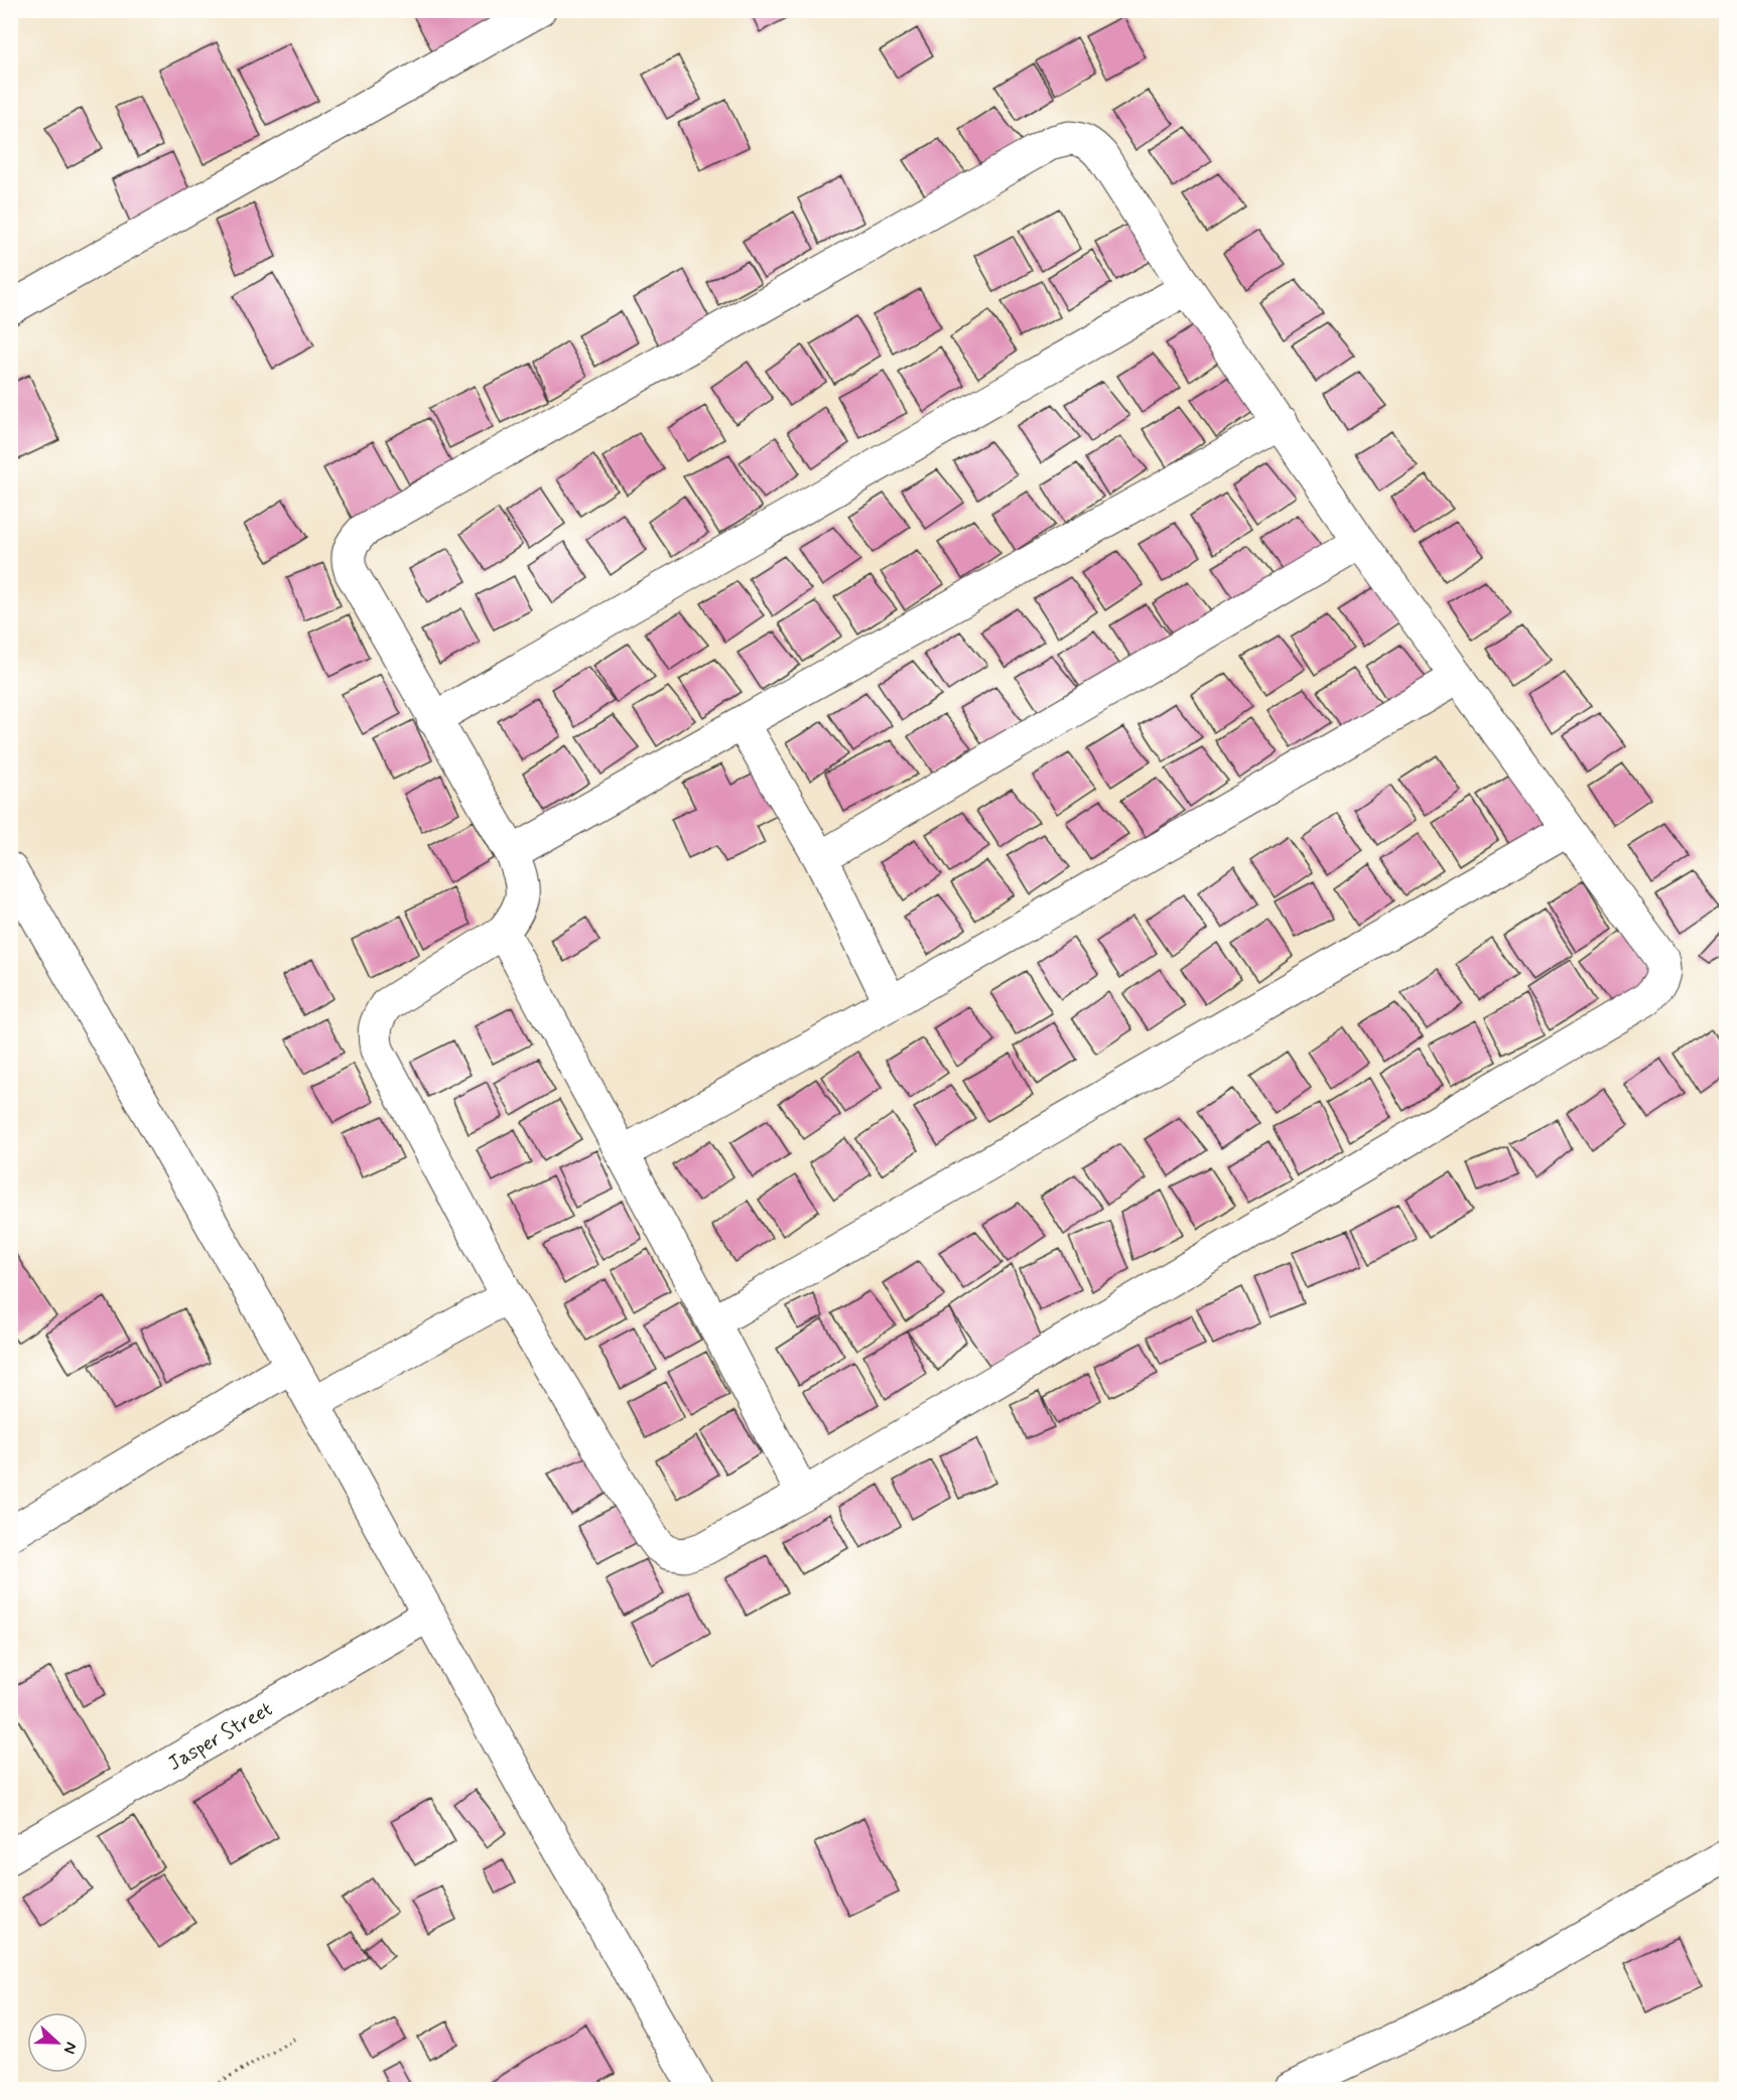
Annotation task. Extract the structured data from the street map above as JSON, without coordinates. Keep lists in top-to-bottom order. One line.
{"streets":{"street":["Jasper Street"]},"north":"right"}
